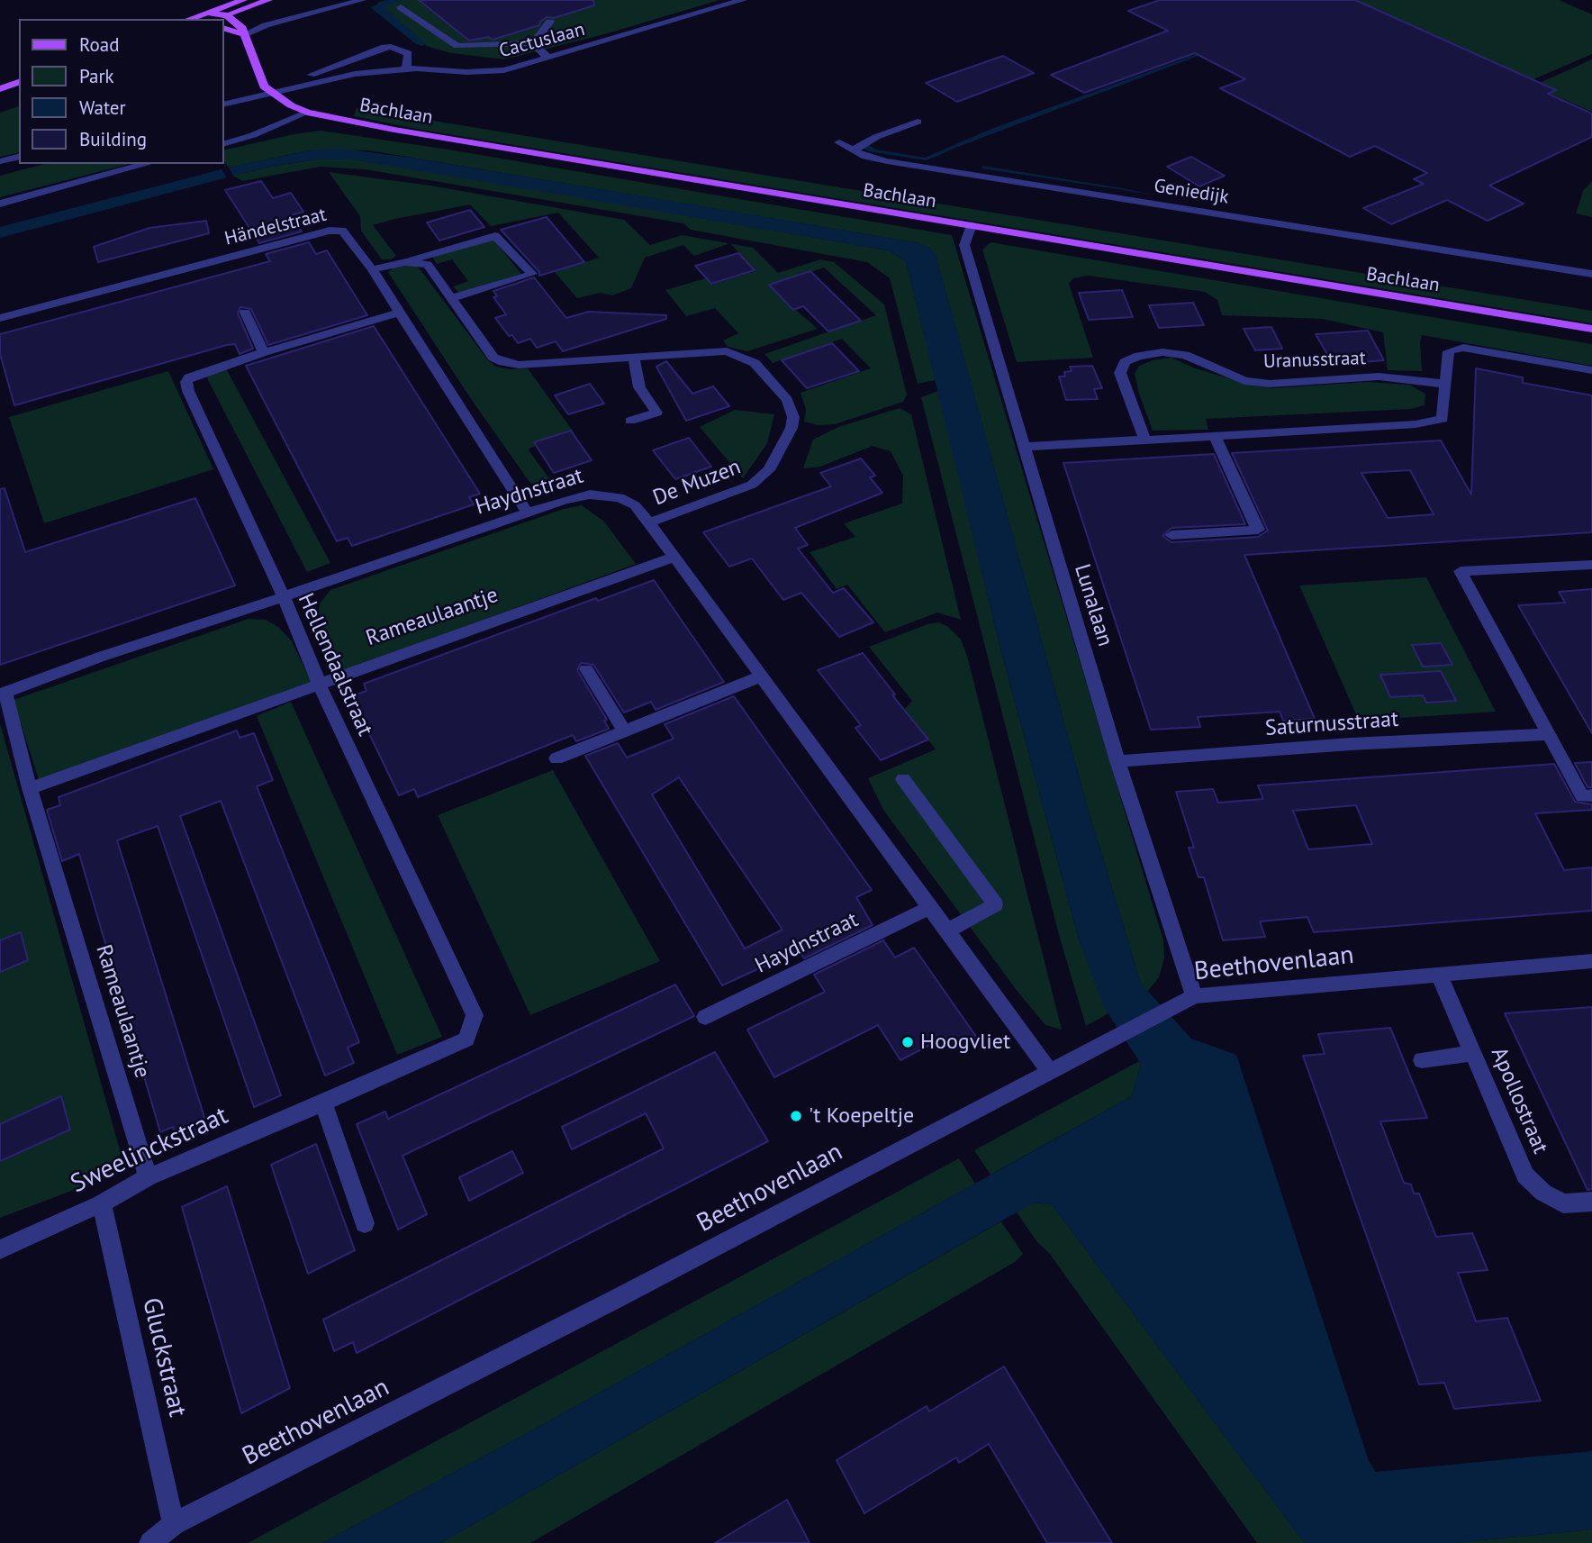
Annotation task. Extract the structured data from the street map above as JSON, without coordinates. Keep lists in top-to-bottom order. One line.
{"streets":{"main road":["Bachlaan"],"street":["Cactuslaan","Geniedijk","Händelstraat","Uranusstraat","De Muzen","Haydnstraat","Lunalaan","Rameaulaantje","Hellendaalstraat","Saturnusstraat","Beethovenlaan","Apollostraat","Sweelinckstraat","Gluckstraat"]},"crossings":[["Cactuslaan","Bachlaan"],["Bachlaan","Lunalaan"],["Händelstraat","Haydnstraat"],["Händelstraat","Hellendaalstraat"],["De Muzen","Haydnstraat"],["Haydnstraat","Rameaulaantje"],["Haydnstraat","Hellendaalstraat"],["Haydnstraat","Beethovenlaan"],["Lunalaan","Saturnusstraat"],["Lunalaan","Beethovenlaan"],["Rameaulaantje","Hellendaalstraat"],["Rameaulaantje","Sweelinckstraat"],["Hellendaalstraat","Sweelinckstraat"],["Beethovenlaan","Apollostraat"],["Beethovenlaan","Gluckstraat"],["Sweelinckstraat","Gluckstraat"]],"places":["Hoogvliet","'t Koepeltje"],"legend":["Road","Park","Water","Building"]}
